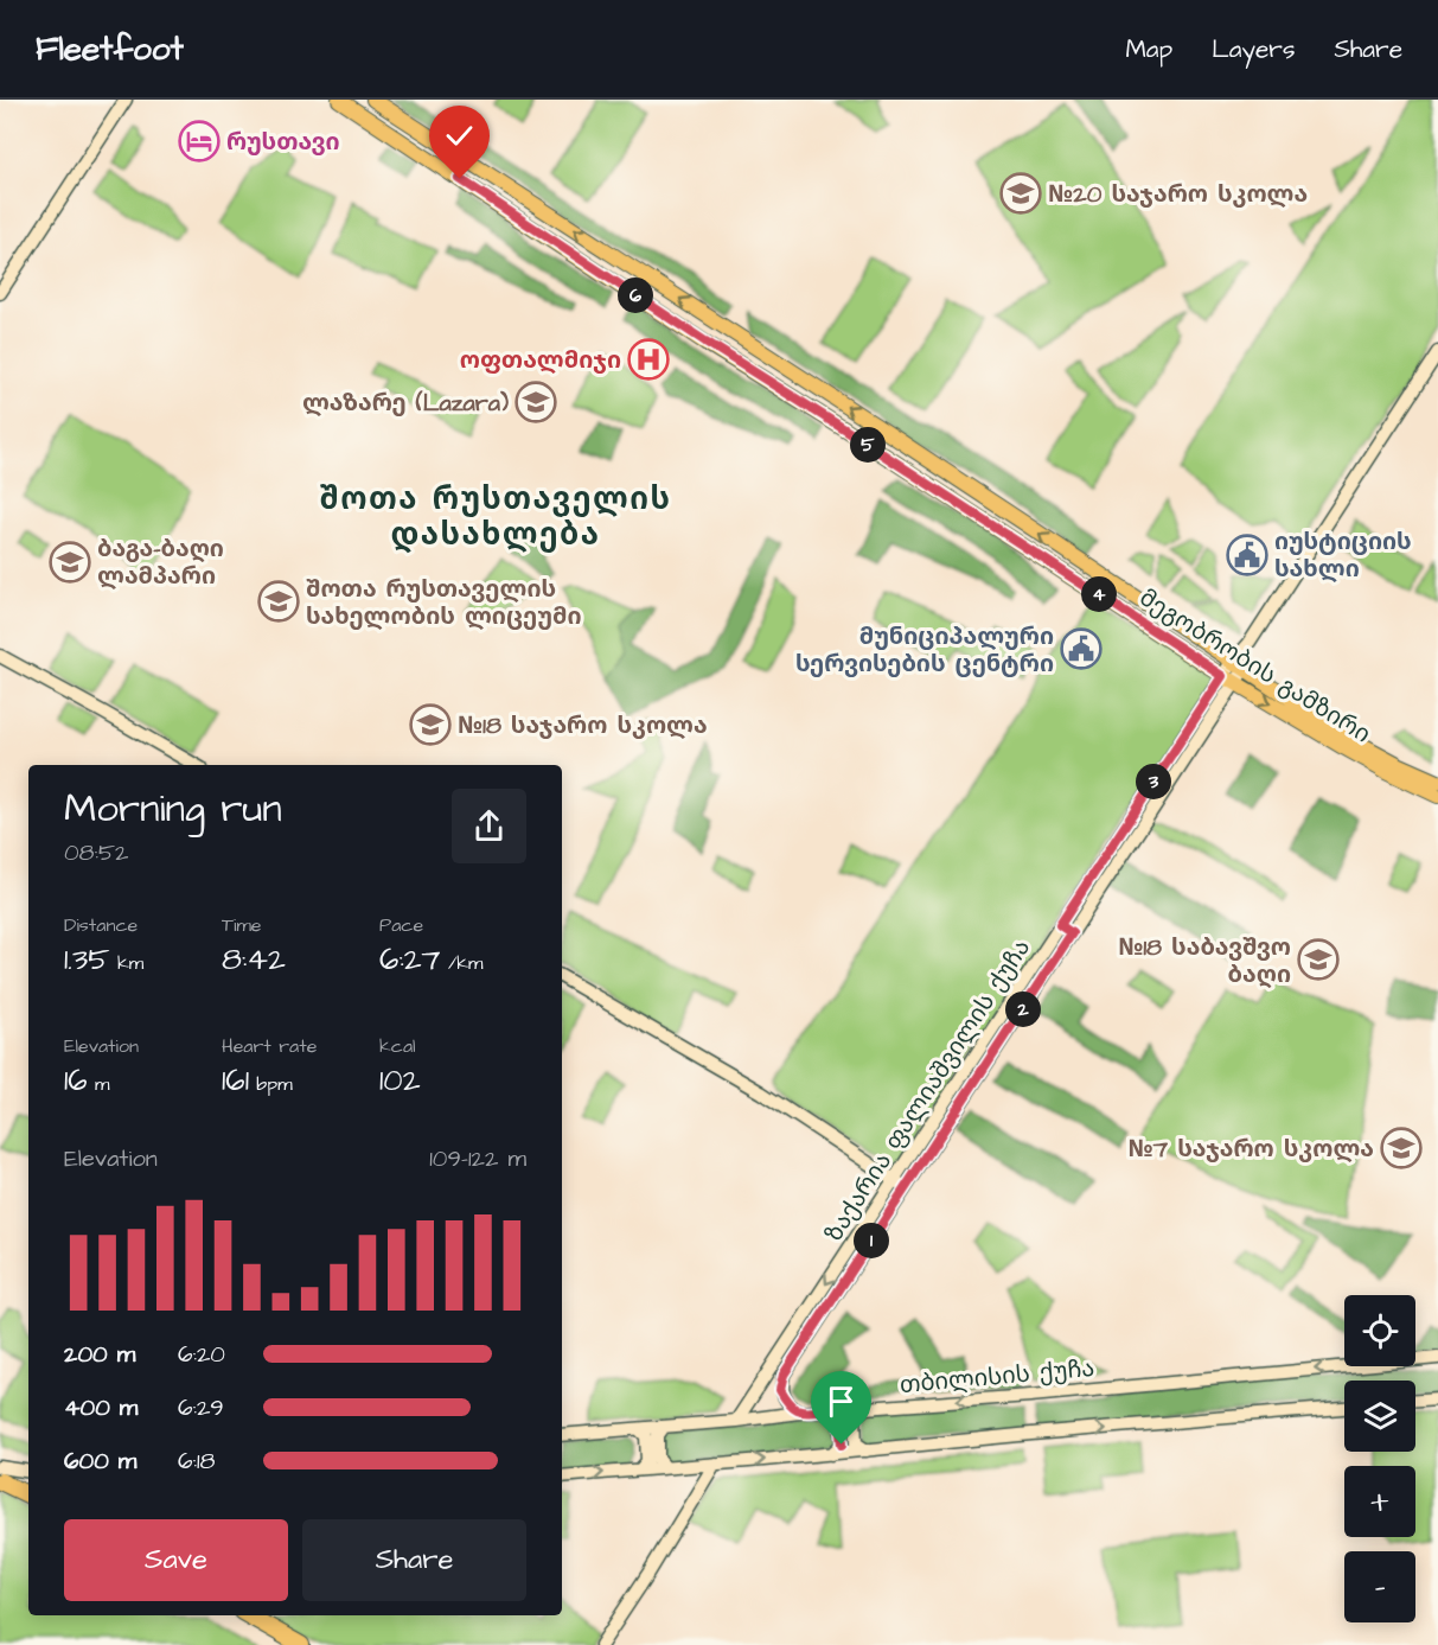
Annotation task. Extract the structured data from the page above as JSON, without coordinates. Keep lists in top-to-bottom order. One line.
{"streets":{"main road":["მეგობრობის გამზირი","ზაქარია ფალიაშვილის ქუჩა","თბილისის ქუჩა"]},"crossings":[["მეგობრობის გამზირი","ზაქარია ფალიაშვილის ქუჩა"],["ზაქარია ფალიაშვილის ქუჩა","თბილისის ქუჩა"]],"districts":["შოთა რუსთაველის დასახლება"],"places":{"hotel":["რუსთავი"],"school or university":["№20 საჯარო სკოლა","ლაზარე (Lazara)","ბაგა-ბაღი ლამპარი","შოთა რუსთაველის სახელობის ლიცეუმი","№18 საჯარო სკოლა","№18 საბავშვო ბაღი","№7 საჯარო სკოლა"],"hospital":["ოფთალმიჯი"],"public building":["იუსტიციის სახლი","მუნიციპალური სერვისების ცენტრი"]},"page":{"header":"Fleetfoot","nav":["Map","Layers","Share"],"pins":["6","5","4","3","2","1"],"heading":["Morning run","08:52"],"stats":[["Distance","1.35 km"],["Time","8:42"],["Pace","6:27 /km"],["Elevation","16 m"],["Heart rate","161 bpm"],["kcal","102"]],"chart":["Elevation","109–122 m"],"map_buttons":["+","−"],"list":[{"name":"200 m","note":"6:20"},{"name":"400 m","note":"6:29"},{"name":"600 m","note":"6:18"}],"buttons":["Save","Share"]}}
